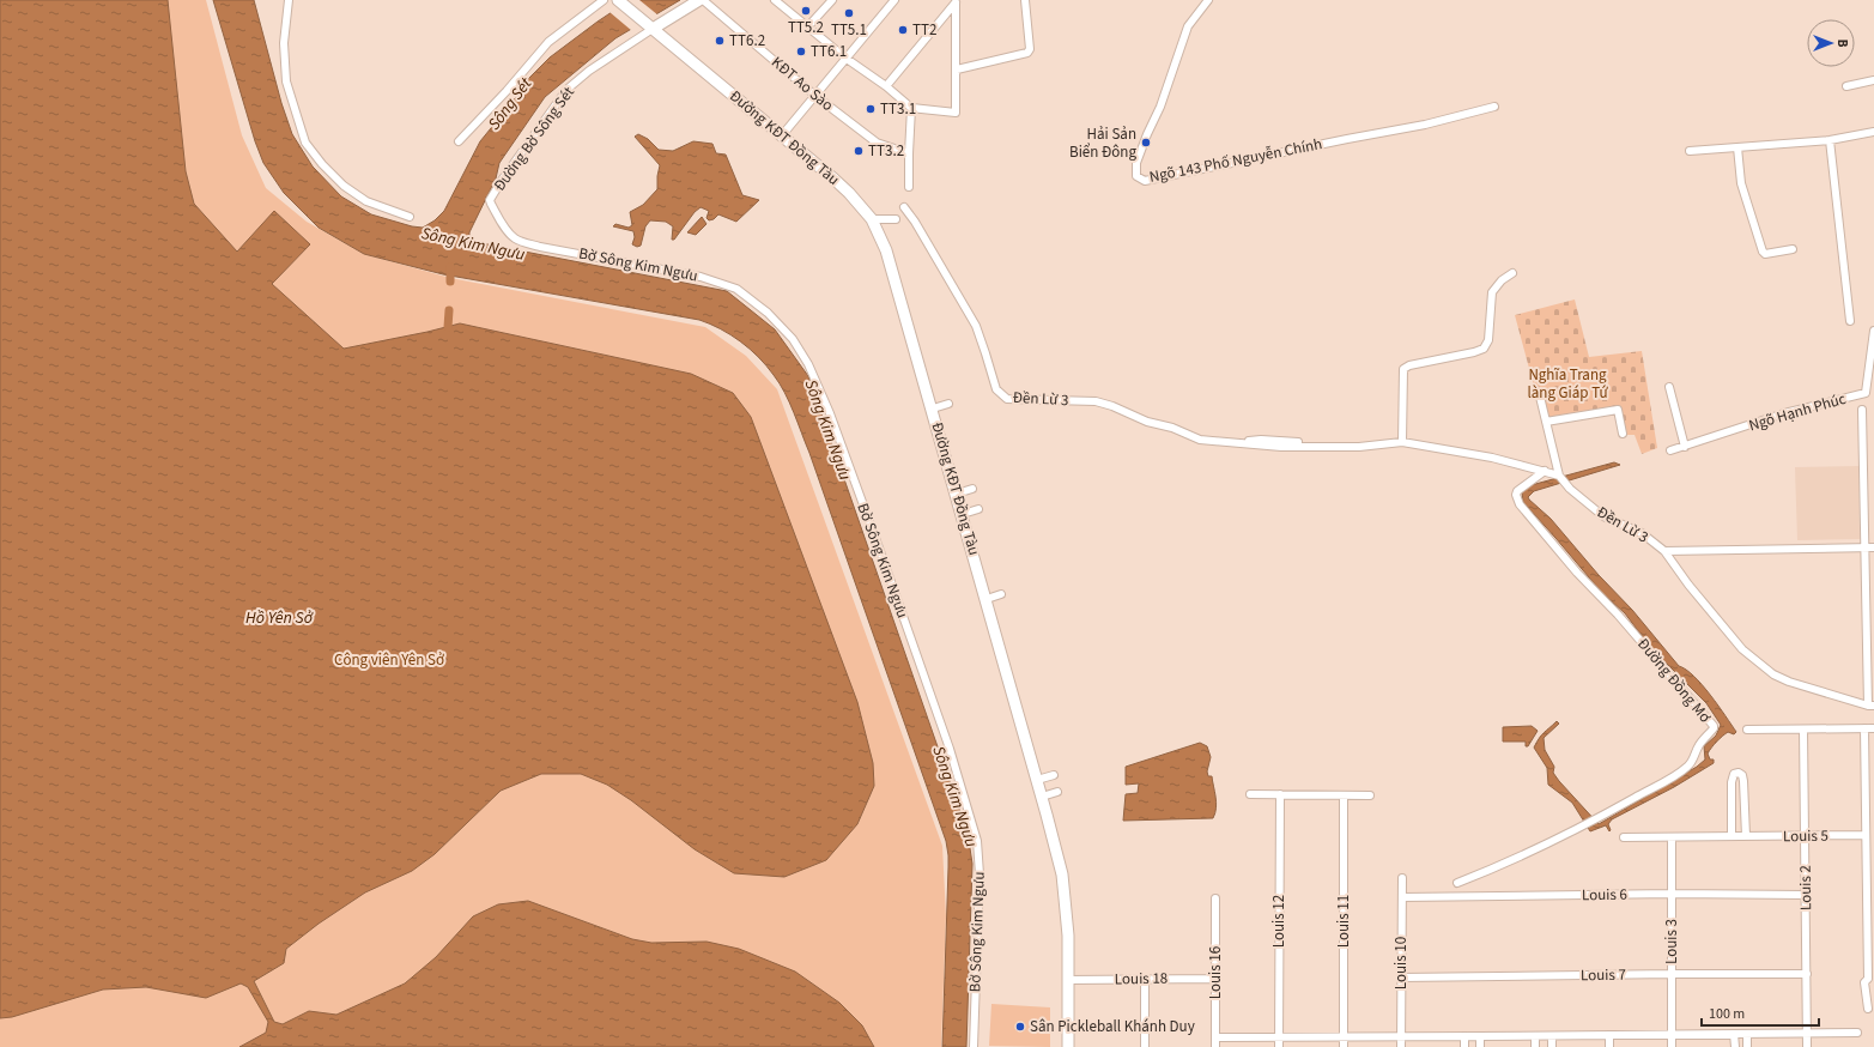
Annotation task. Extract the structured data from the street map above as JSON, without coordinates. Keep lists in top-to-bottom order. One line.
{"streets":{"main road":["Đường KĐT Đồng Tàu","Đường Bờ Sông Sét"],"street":["KĐT Ao Sào","Ngõ 143 Phố Nguyễn Chính","Bờ Sông Kim Ngưu","Đền Lừ 3","Ngõ Hạnh Phúc","Đường Đồng Mơ","Louis 5","Louis 2","Louis 6","Louis 12","Louis 11","Louis 3","Louis 10","Louis 16","Louis 7","Louis 18"]},"crossings":[["Đường KĐT Đồng Tàu","Đường Bờ Sông Sét"],["Đường KĐT Đồng Tàu","Louis 18"],["Đường Bờ Sông Sét","Bờ Sông Kim Ngưu"],["Đền Lừ 3","Đường Đồng Mơ"],["Louis 5","Louis 2"],["Louis 5","Louis 3"],["Louis 2","Louis 6"],["Louis 2","Louis 7"],["Louis 6","Louis 3"],["Louis 6","Louis 10"],["Louis 3","Louis 7"],["Louis 10","Louis 7"],["Louis 16","Louis 18"]],"water":["Sông Sét","Sông Kim Ngưu","Hồ Yên Sở"],"parks":["Nghĩa Trang làng Giáp Tứ","Công viên Yên Sở"],"places":["TT5.2","TT5.1","TT2","TT6.2","TT6.1","TT3.1","Hải Sản Biển Đông","TT3.2","Sân Pickleball Khánh Duy"],"scale_bar":"100 m","north":"right"}
